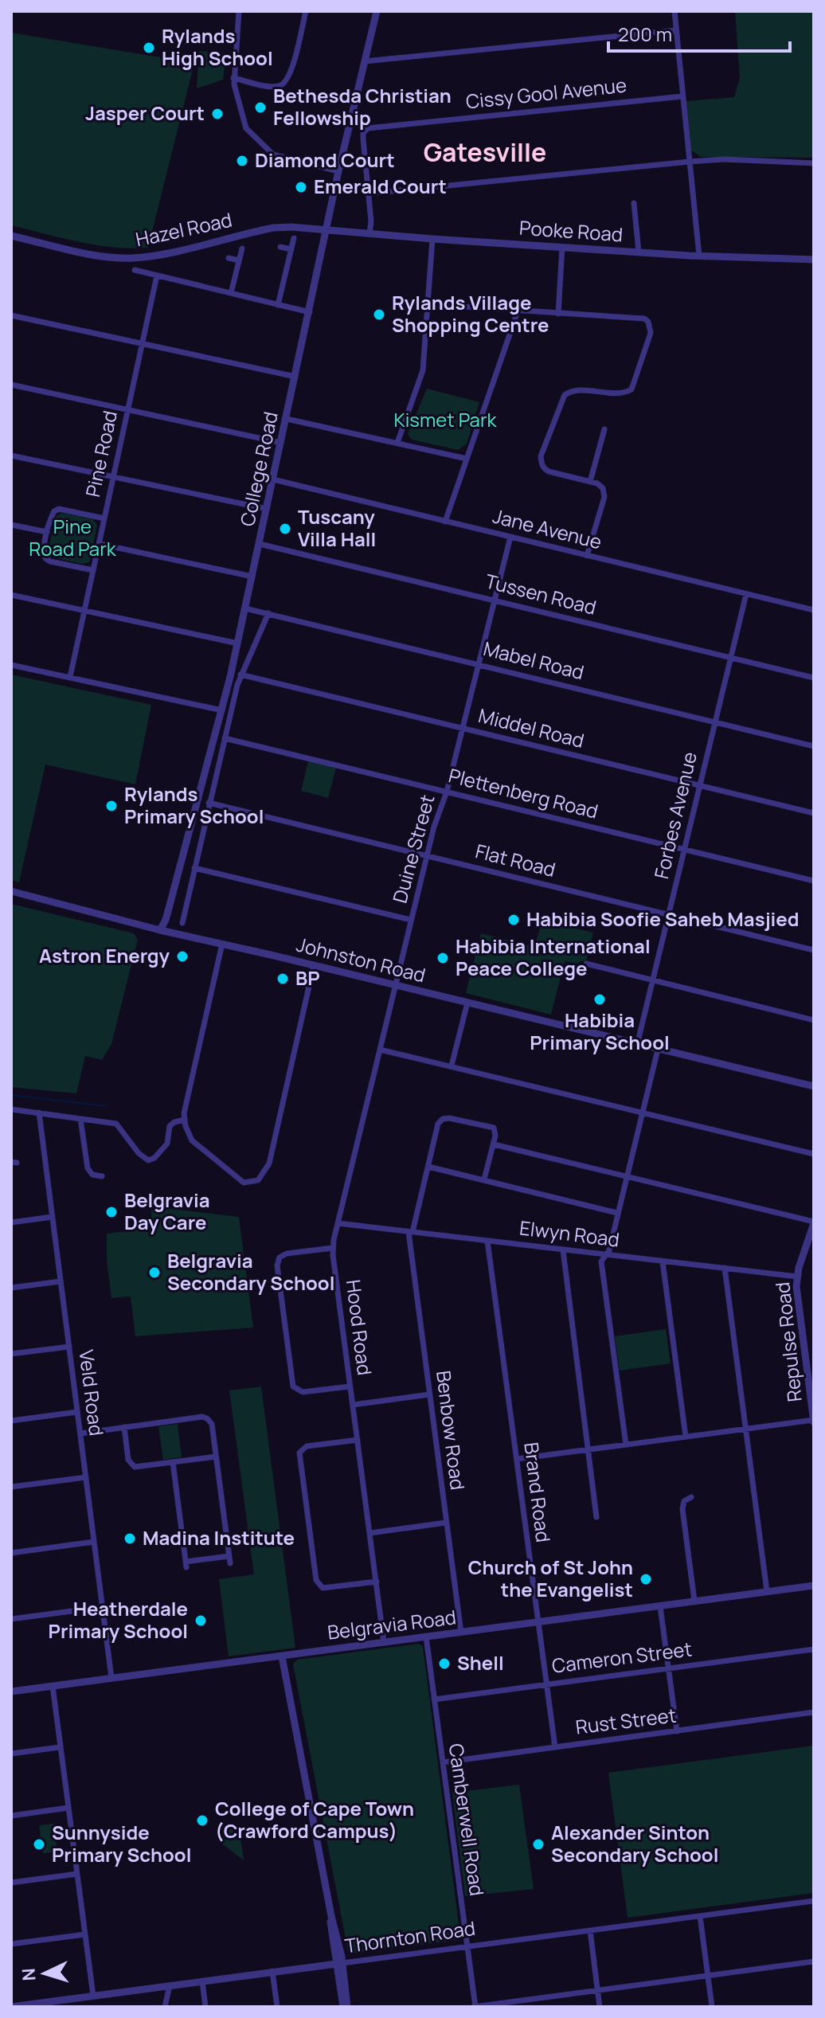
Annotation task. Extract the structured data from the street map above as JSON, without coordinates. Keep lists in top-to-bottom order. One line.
{"streets":{"street":["Cissy Gool Avenue","Hazel Road","Pooke Road","Pine Road","College Road","Jane Avenue","Tussen Road","Mabel Road","Middel Road","Plettenberg Road","Forbes Avenue","Duine Street","Flat Road","Johnston Road","Elwyn Road","Hood Road","Repulse Road","Veld Road","Benbow Road","Brand Road","Belgravia Road","Cameron Street","Rust Street","Camberwell Road","Thornton Road"]},"crossings":[["Cissy Gool Avenue","Pooke Road"],["Hazel Road","Pooke Road"],["Hazel Road","Pine Road"],["Hazel Road","College Road"],["Pooke Road","College Road"],["College Road","Jane Avenue"],["College Road","Tussen Road"],["College Road","Mabel Road"],["College Road","Johnston Road"],["Jane Avenue","Forbes Avenue"],["Jane Avenue","Duine Street"],["Tussen Road","Forbes Avenue"],["Tussen Road","Duine Street"],["Mabel Road","Forbes Avenue"],["Mabel Road","Duine Street"],["Middel Road","Forbes Avenue"],["Middel Road","Duine Street"],["Plettenberg Road","Forbes Avenue"],["Plettenberg Road","Duine Street"],["Forbes Avenue","Flat Road"],["Forbes Avenue","Johnston Road"],["Duine Street","Flat Road"],["Duine Street","Johnston Road"],["Duine Street","Hood Road"],["Johnston Road","Hood Road"],["Elwyn Road","Hood Road"],["Elwyn Road","Repulse Road"],["Elwyn Road","Benbow Road"],["Elwyn Road","Brand Road"],["Hood Road","Belgravia Road"],["Veld Road","Belgravia Road"],["Benbow Road","Belgravia Road"],["Brand Road","Belgravia Road"],["Brand Road","Cameron Street"],["Brand Road","Rust Street"],["Belgravia Road","Camberwell Road"],["Cameron Street","Camberwell Road"],["Rust Street","Camberwell Road"],["Camberwell Road","Thornton Road"]],"districts":["Gatesville"],"parks":["Kismet Park","Pine Road Park"],"places":["Rylands High School","Bethesda Christian Fellowship","Jasper Court","Diamond Court","Emerald Court","Rylands Village Shopping Centre","Tuscany Villa Hall","Rylands Primary School","Habibia Soofie Saheb Masjied","Astron Energy","Habibia International Peace College","BP","Habibia Primary School","Belgravia Day Care","Belgravia Secondary School","Madina Institute","Church of St John the Evangelist","Heatherdale Primary School","Shell","College of Cape Town (Crawford Campus)","Sunnyside Primary School","Alexander Sinton Secondary School"],"scale_bar":"200 m","north":"left"}
